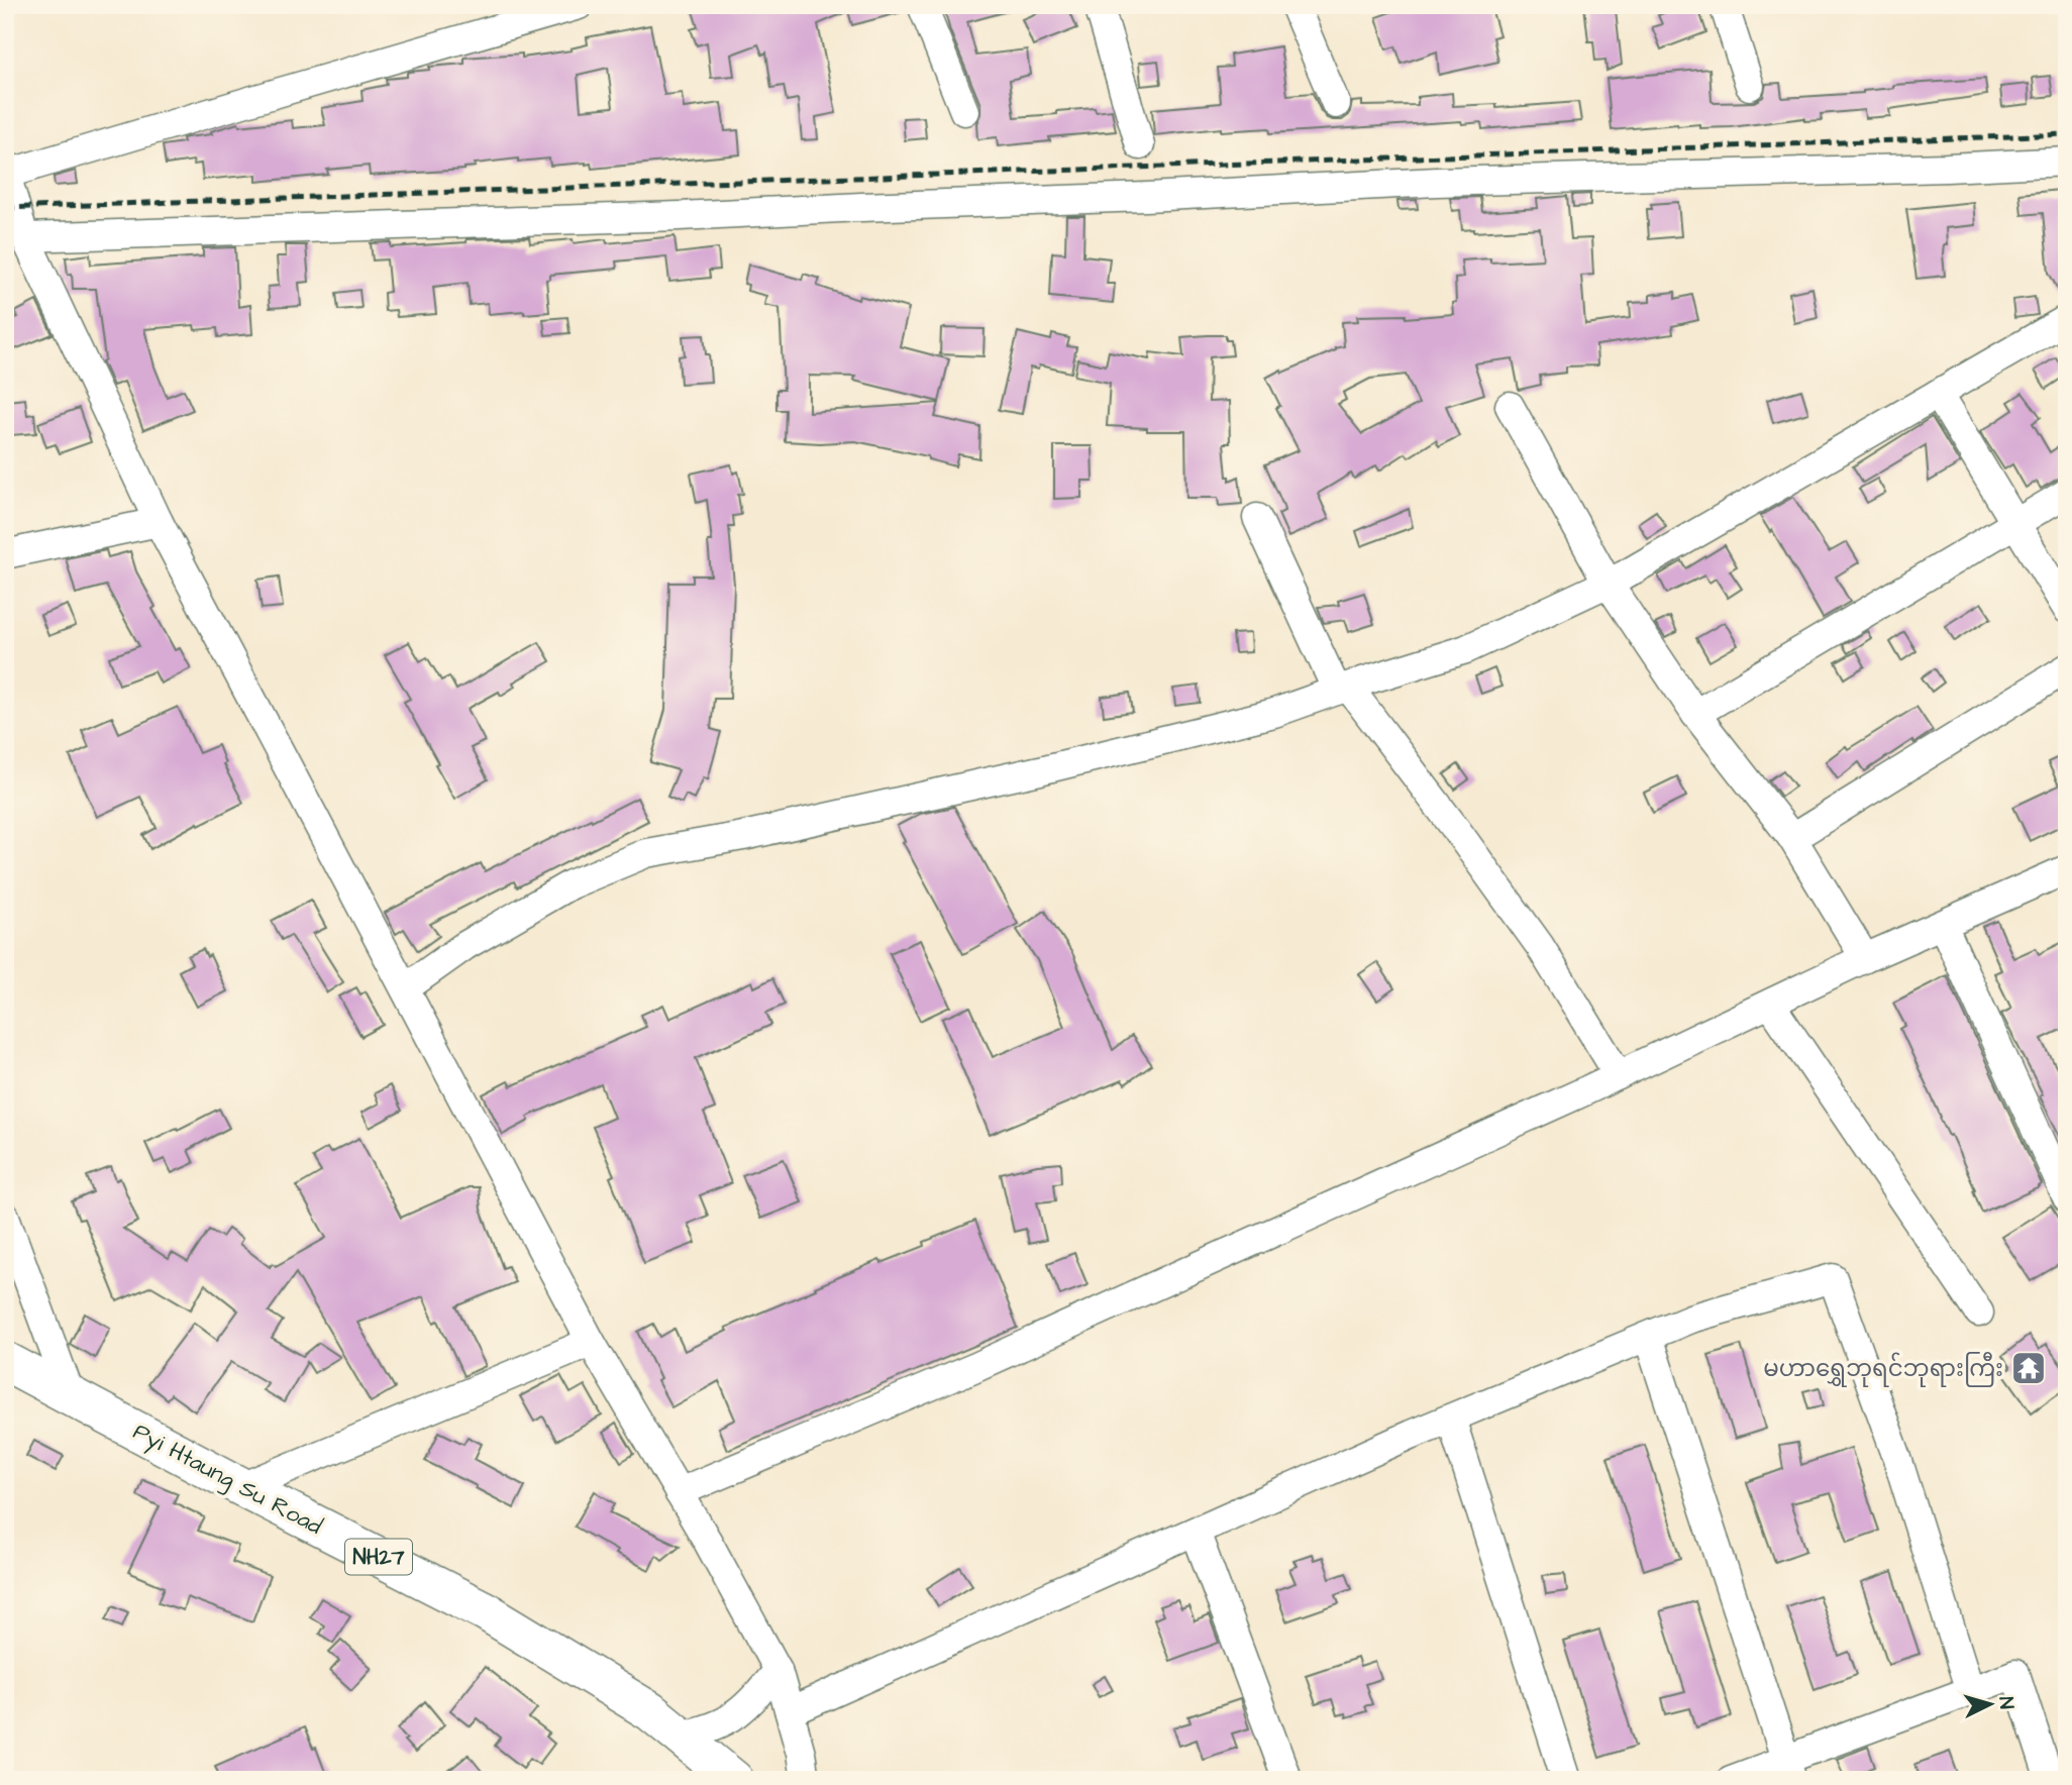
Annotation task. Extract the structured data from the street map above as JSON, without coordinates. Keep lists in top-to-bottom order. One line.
{"streets":{"highway":["Pyi Htaung Su Road","NH27"]},"places":{"temple":["မဟာရွှေဘုရင်ဘုရားကြီး"]},"north":"right"}
